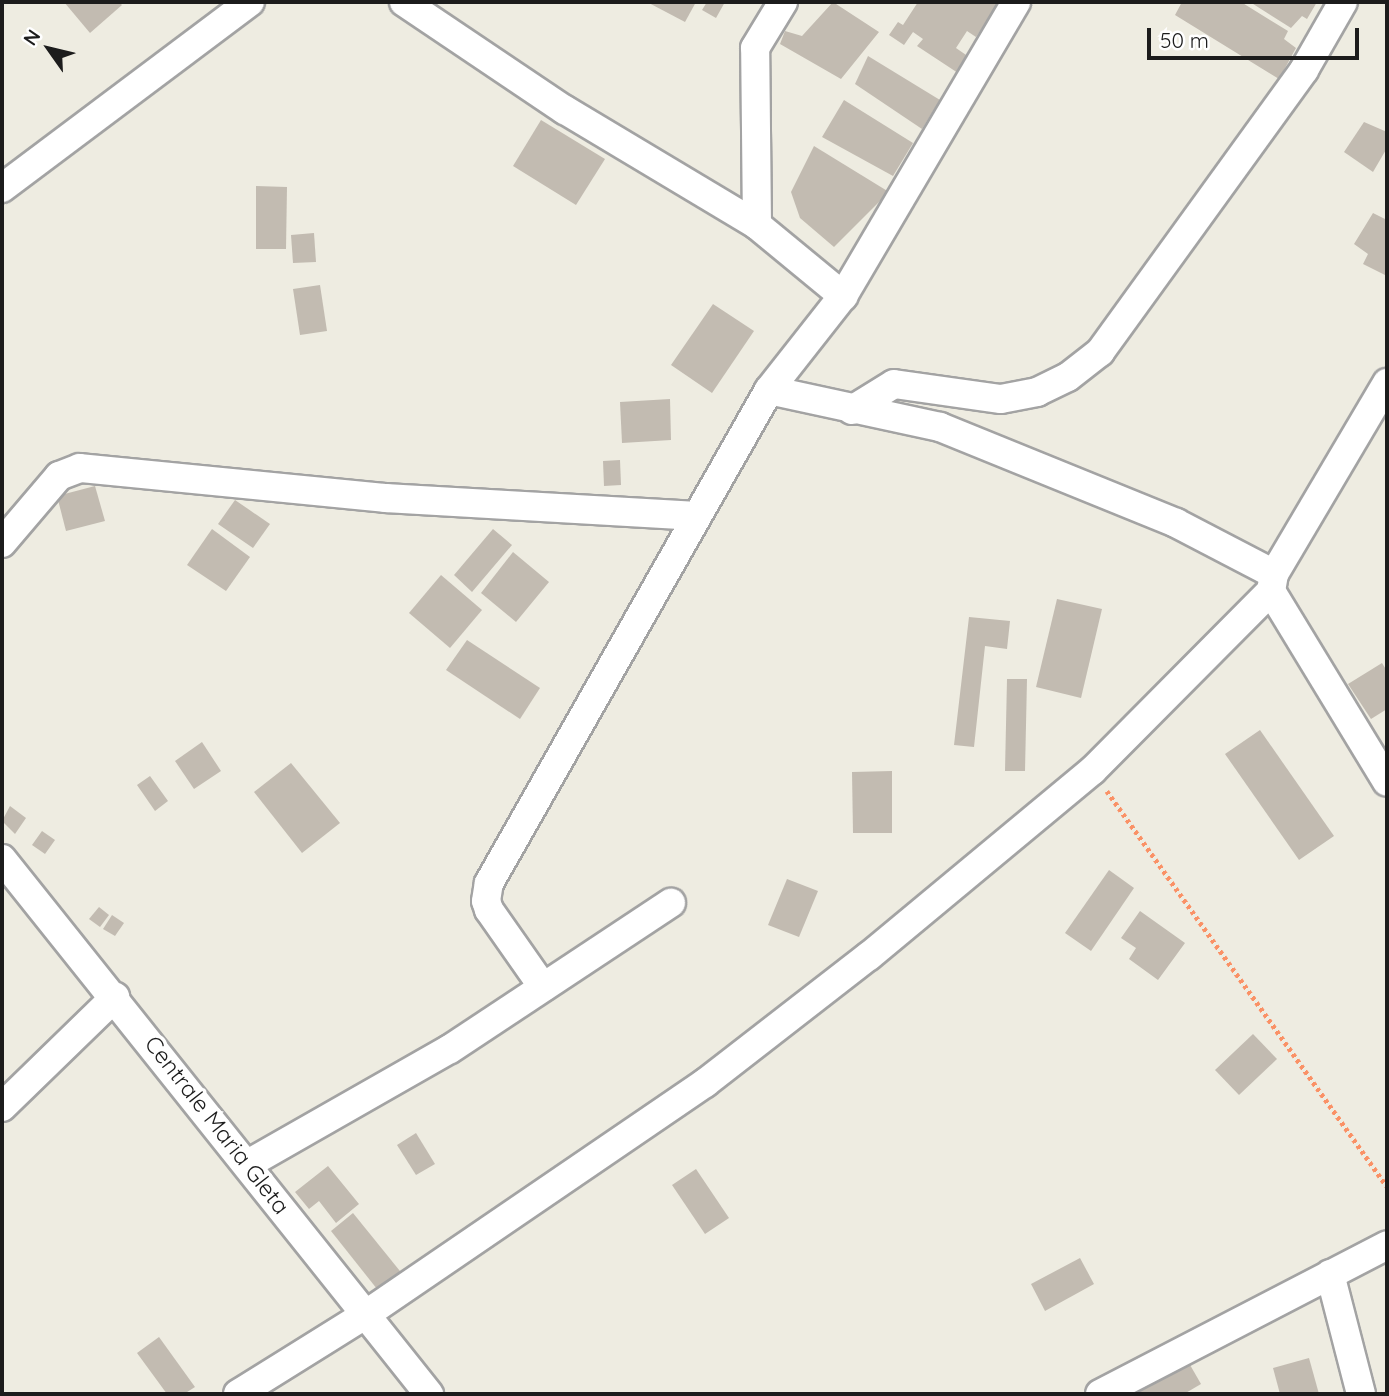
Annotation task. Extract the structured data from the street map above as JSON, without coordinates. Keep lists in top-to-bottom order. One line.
{"streets":{"street":["Centrale Maria Gleta"]},"scale_bar":"50 m","north":"top left"}
